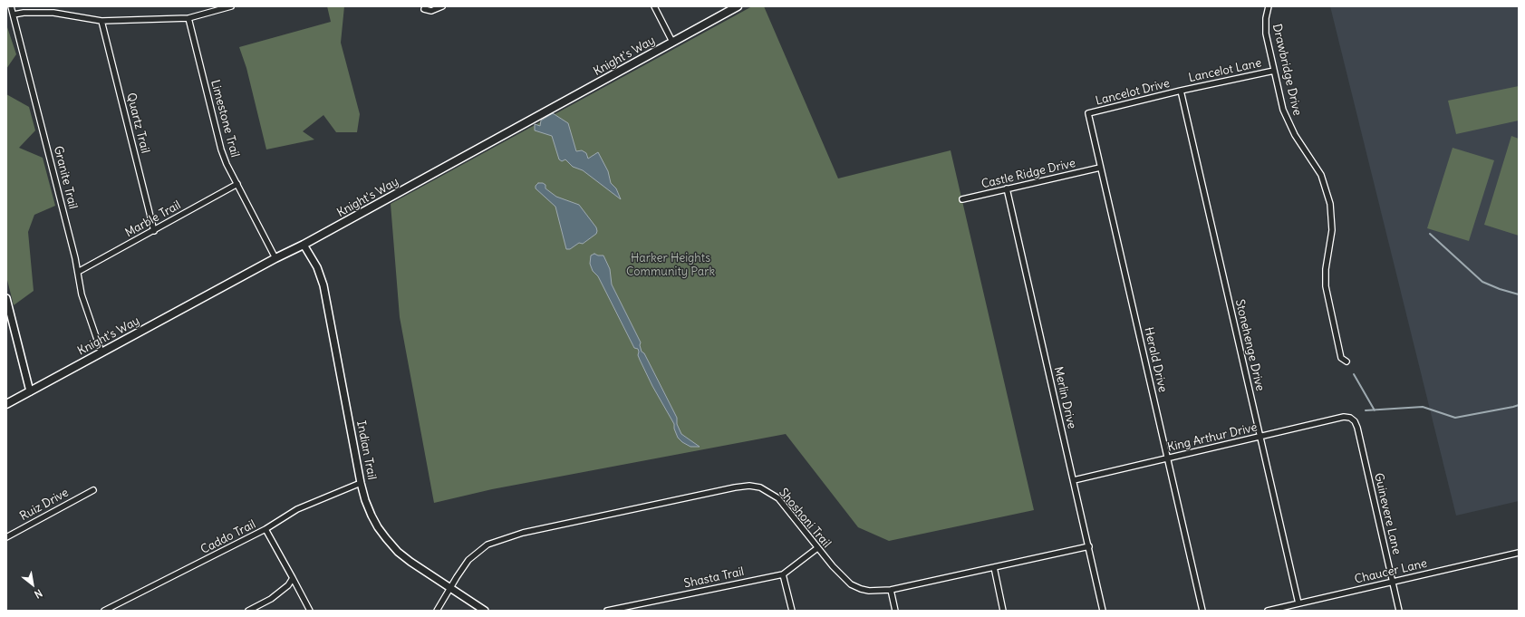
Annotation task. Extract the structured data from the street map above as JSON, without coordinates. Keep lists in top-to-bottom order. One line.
{"streets":{"main road":["Knight's Way"],"street":["Drawbridge Drive","Lancelot Lane","Lancelot Drive","Limestone Trail","Quartz Trail","Castle Ridge Drive","Granite Trail","Marble Trail","Stonehenge Drive","Herald Drive","Merlin Drive","King Arthur Drive","Indian Trail","Ruiz Drive","Guinevere Lane","Shoshoni Trail","Caddo Trail","Chaucer Lane","Shasta Trail"]},"crossings":[["Knight's Way","Limestone Trail"],["Knight's Way","Granite Trail"],["Knight's Way","Indian Trail"],["Drawbridge Drive","Lancelot Lane"],["Lancelot Lane","Lancelot Drive"],["Lancelot Lane","Stonehenge Drive"],["Lancelot Drive","Stonehenge Drive"],["Lancelot Drive","Herald Drive"],["Limestone Trail","Marble Trail"],["Quartz Trail","Marble Trail"],["Castle Ridge Drive","Herald Drive"],["Castle Ridge Drive","Merlin Drive"],["Granite Trail","Marble Trail"],["Stonehenge Drive","King Arthur Drive"],["Stonehenge Drive","Chaucer Lane"],["Herald Drive","King Arthur Drive"],["Merlin Drive","King Arthur Drive"],["Merlin Drive","Shoshoni Trail"],["King Arthur Drive","Guinevere Lane"],["Indian Trail","Shoshoni Trail"],["Indian Trail","Caddo Trail"],["Guinevere Lane","Chaucer Lane"],["Shoshoni Trail","Shasta Trail"]],"parks":["Harker Heights Community Park"],"north":"bottom right"}
